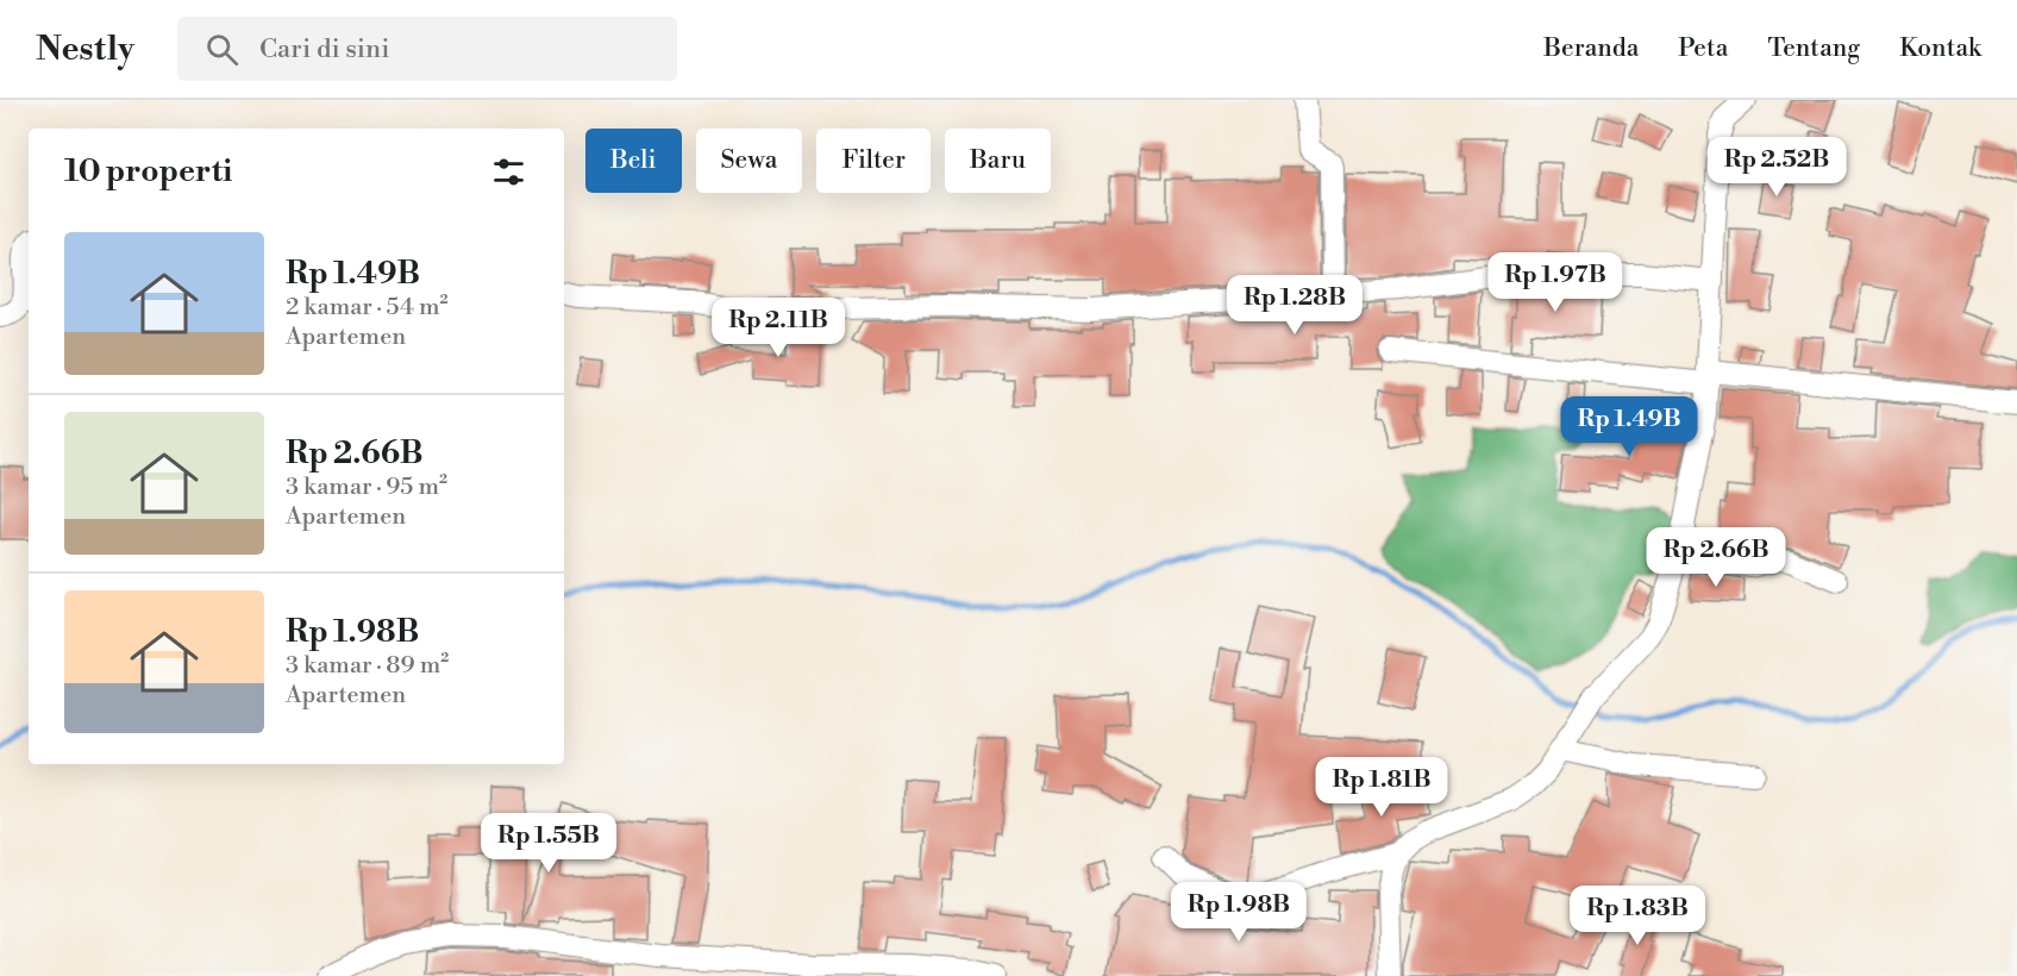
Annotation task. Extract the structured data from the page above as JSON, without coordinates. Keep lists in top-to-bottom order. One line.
{"page":{"header":"Nestly","search":"Cari di sini","nav":["Beranda","Peta","Tentang","Kontak"],"chip":["Beli","Sewa","Filter","Baru"],"heading":"10 properti","price":["Rp 2.52B","Rp 1.97B","Rp 1.28B","Rp 2.11B","Rp 1.49B","Rp 2.66B","Rp 1.81B","Rp 1.55B","Rp 1.98B","Rp 1.83B"],"list":[{"name":"Rp 1.49B","note":"2 kamar · 54 m² · Apartemen"},{"name":"Rp 2.66B","note":"3 kamar · 95 m² · Apartemen"},{"name":"Rp 1.98B","note":"3 kamar · 89 m² · Apartemen"}]}}
